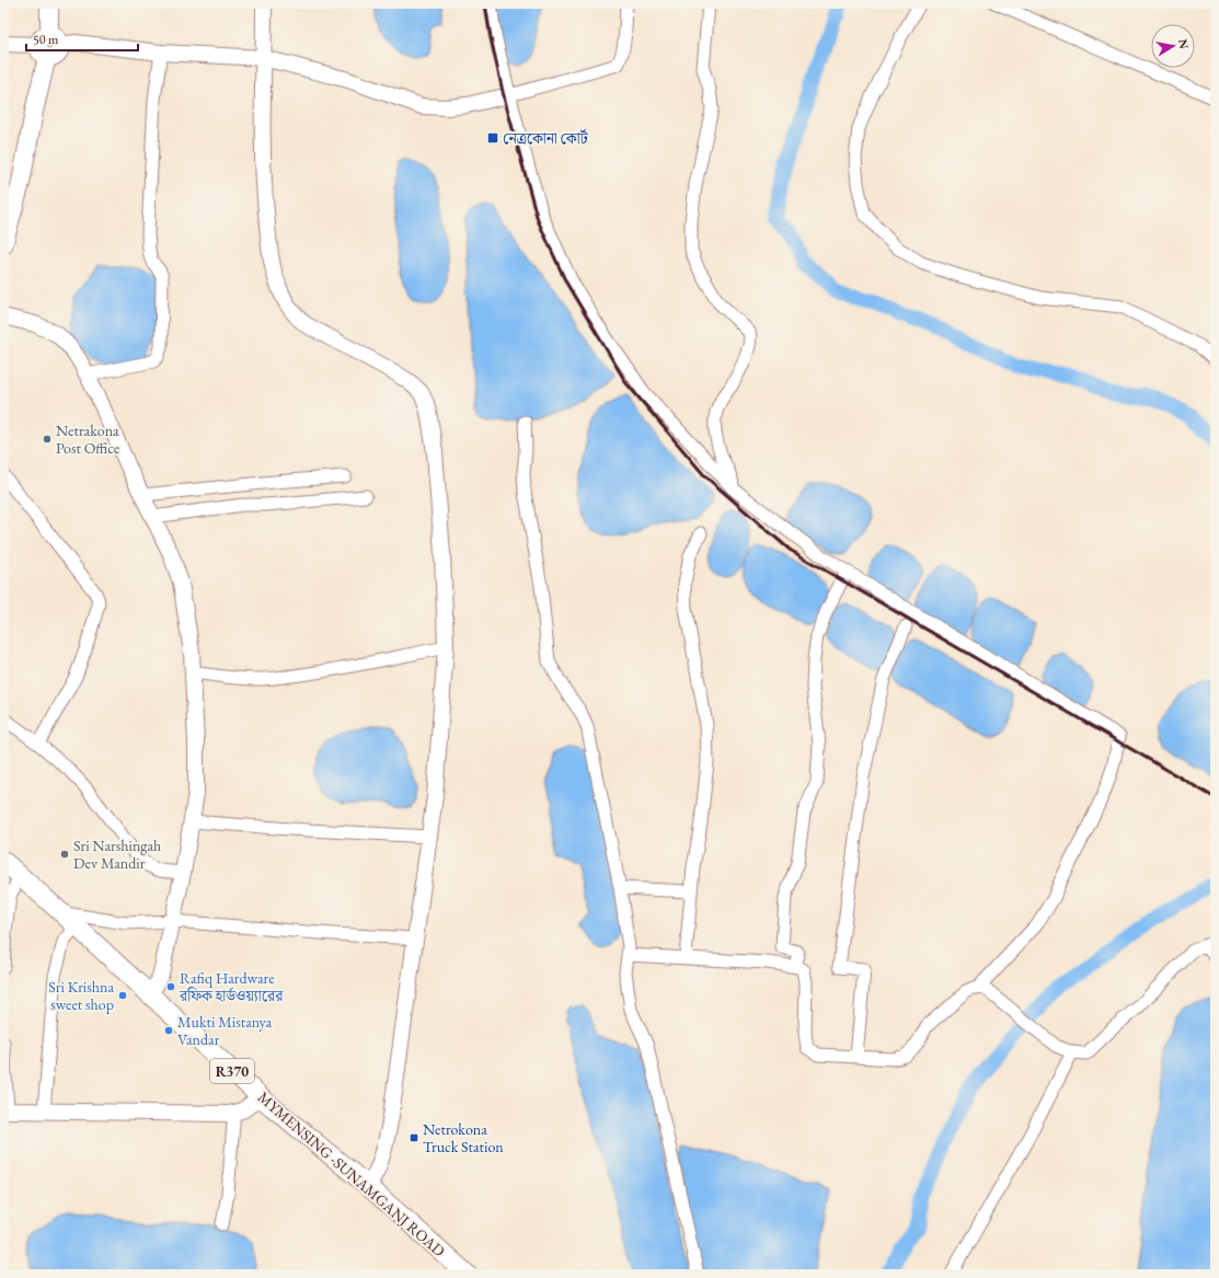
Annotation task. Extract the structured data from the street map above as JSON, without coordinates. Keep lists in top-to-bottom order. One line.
{"streets":{"main road":["R370","MYMENSING -SUNAMGANJ ROAD"]},"places":{"transit":["নেত্রকোনা কোর্ট","Netrokona Truck Station"],"other":["Netrakona Post Office","Sri Narshingah Dev Mandir","Rafiq Hardware রফিক হার্ডওয়্যারের","Sri Krishna sweet shop","Mukti Mistanya Vandar"]},"scale_bar":"50 m","north":"right"}
